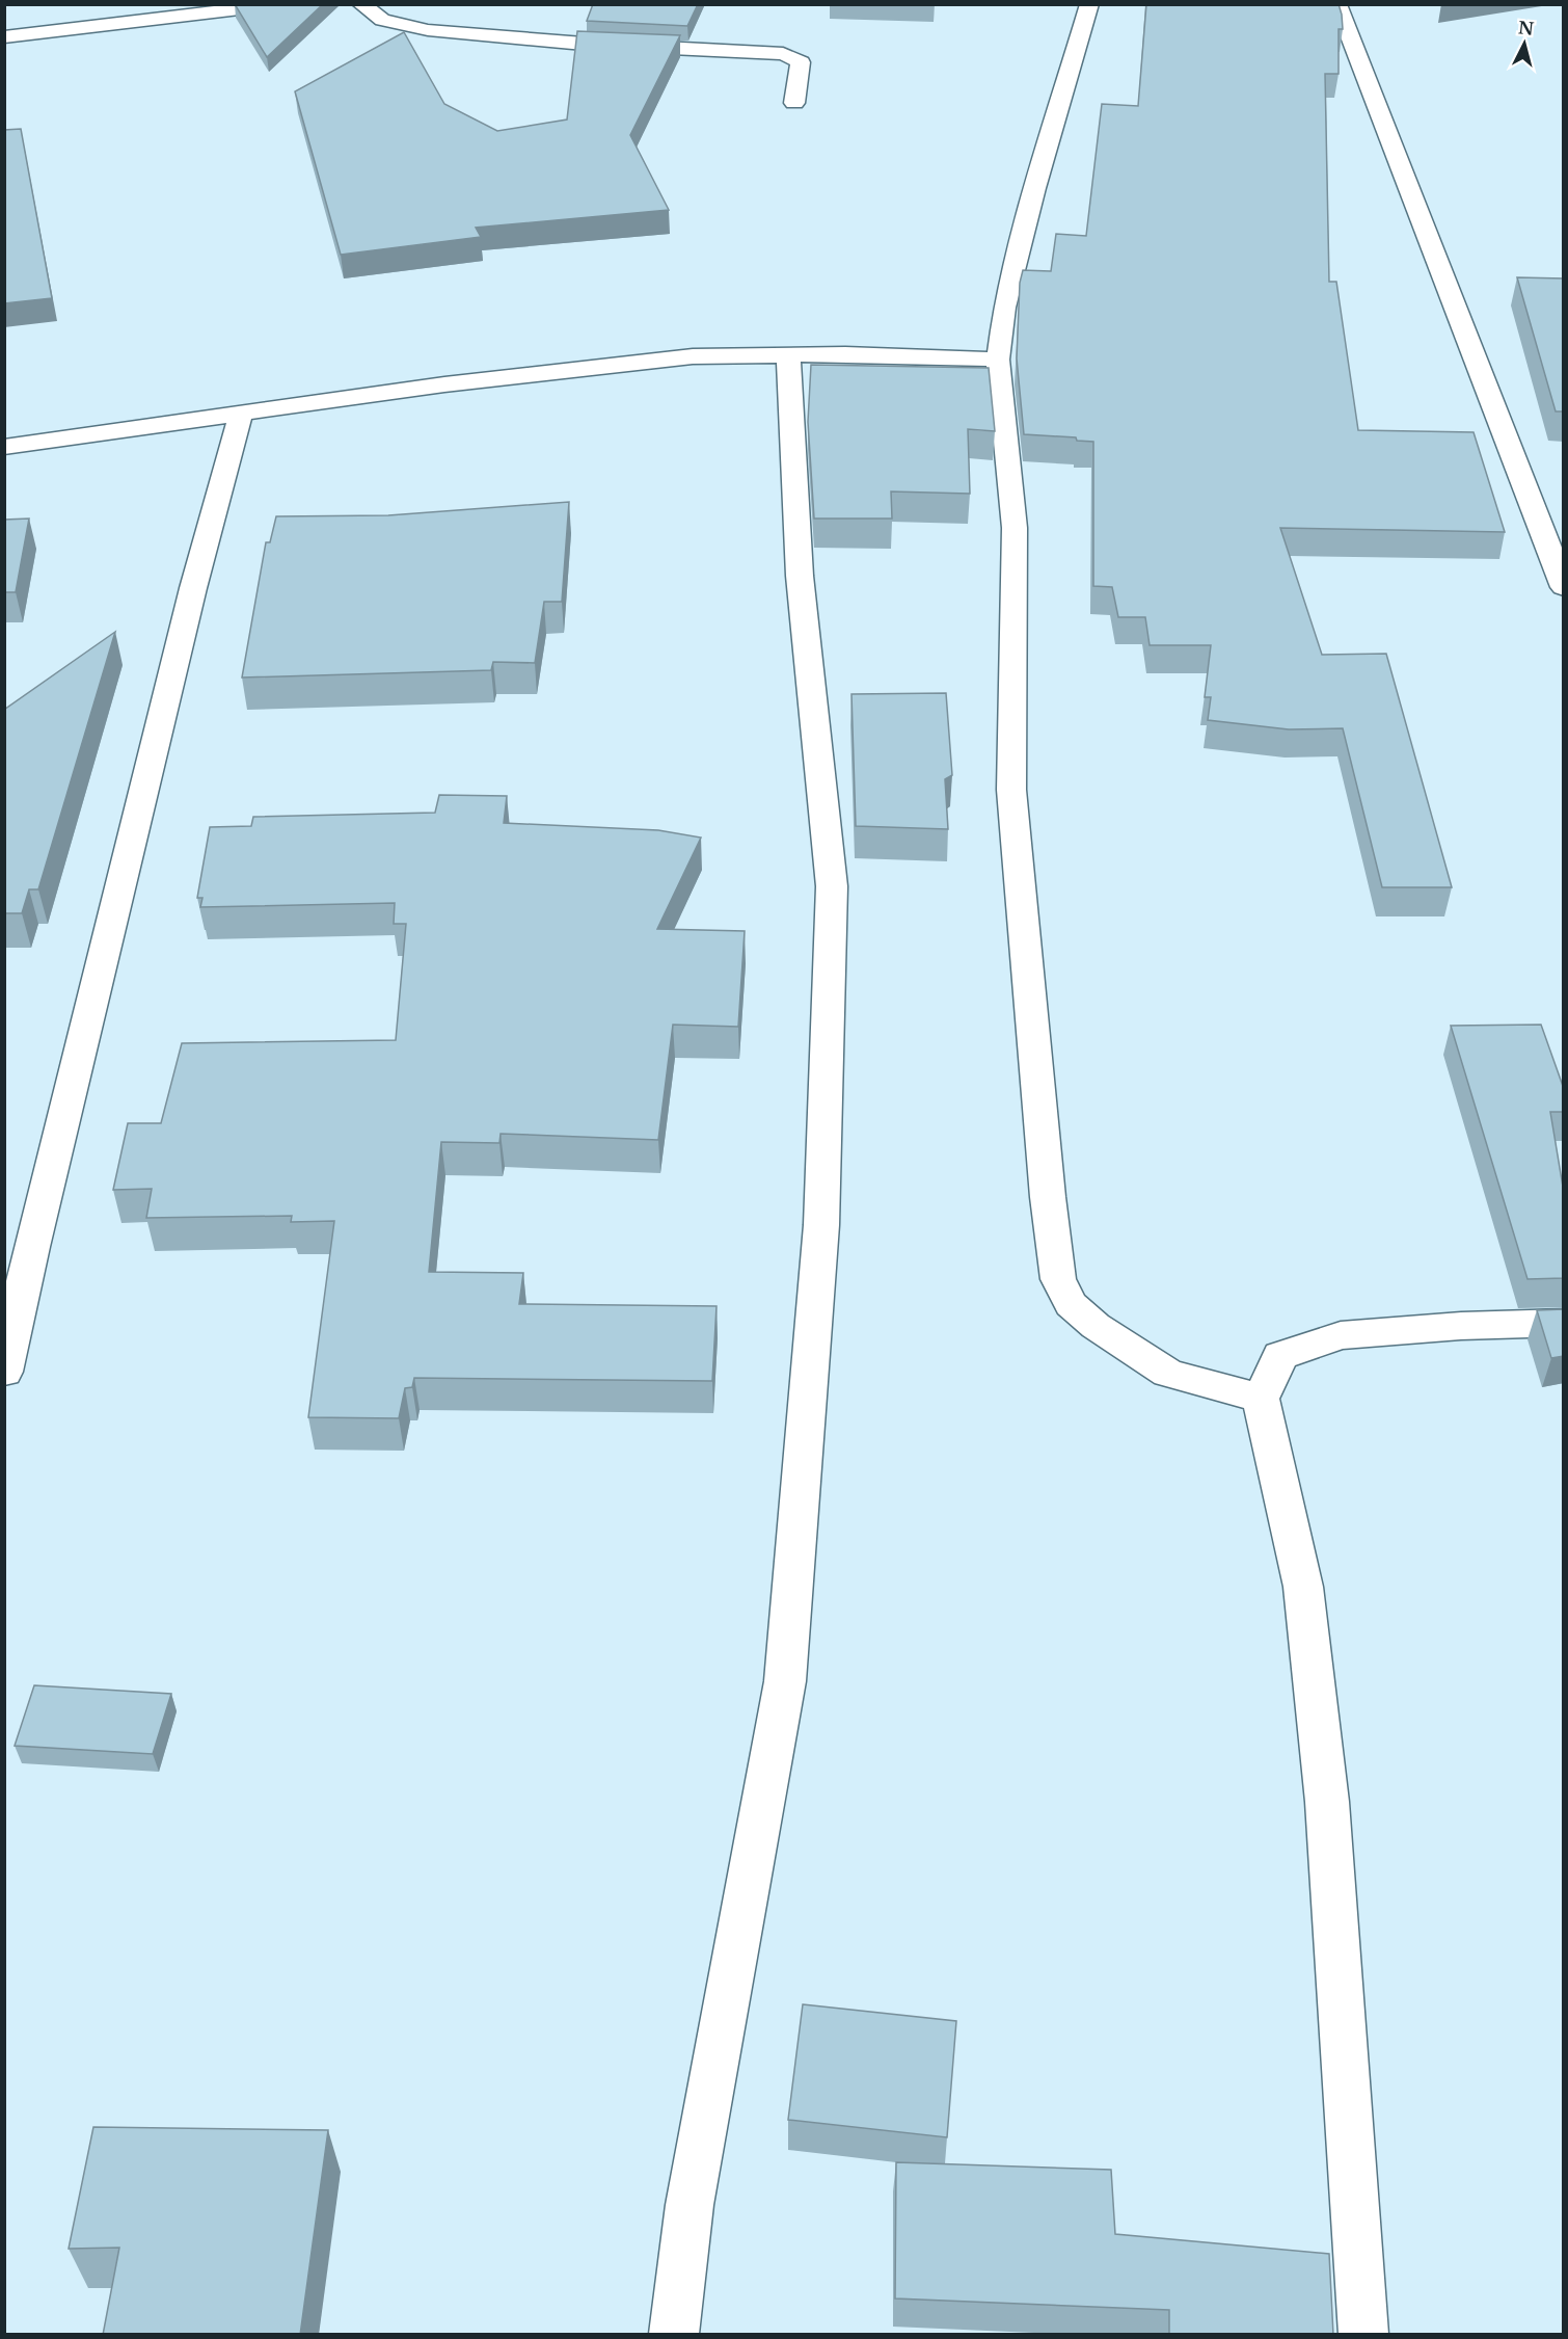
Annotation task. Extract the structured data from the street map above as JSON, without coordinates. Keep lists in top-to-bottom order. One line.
{"north":"top"}
